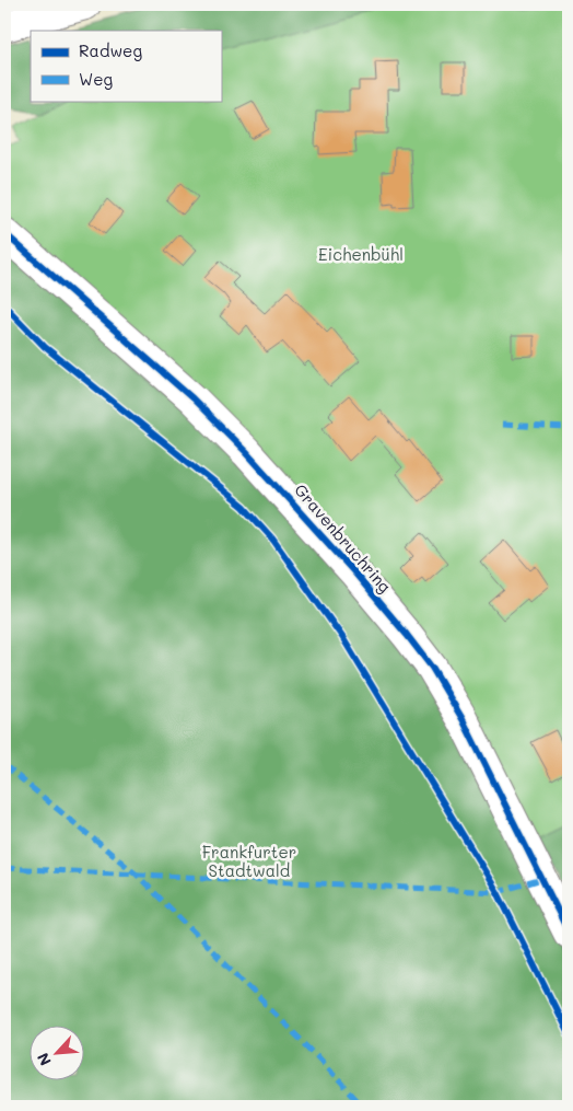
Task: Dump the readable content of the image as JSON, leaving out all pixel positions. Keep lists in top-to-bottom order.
{
  "streets": {
    "main road": ["Gravenbruchring"]
  },
  "parks": ["Eichenbühl", "Frankfurter Stadtwald"],
  "legend": ["Radweg", "Weg"],
  "north": "bottom left"
}
